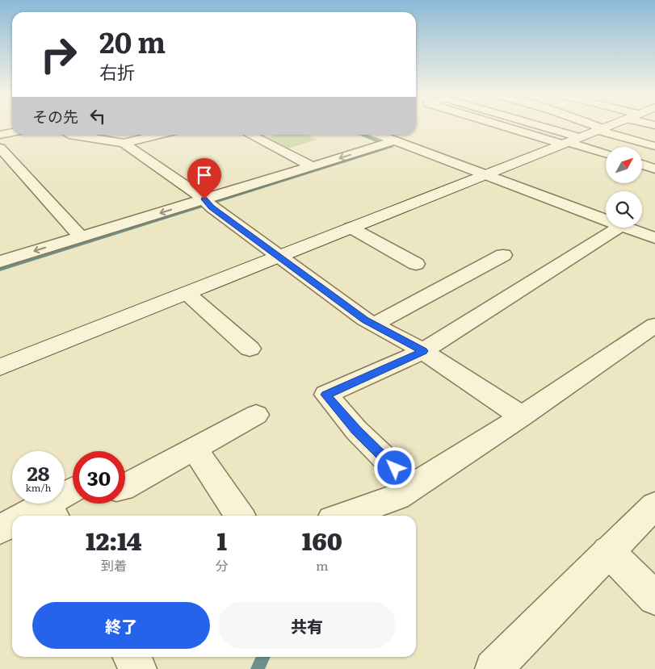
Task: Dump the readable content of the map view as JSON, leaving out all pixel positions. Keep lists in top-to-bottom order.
{
  "north": "top right",
  "page": {
    "turn": ["20 m", "右折"],
    "then": "その先",
    "speed": "28 km/h",
    "limit": "30",
    "eta": [
      "12:14",
      "到着",
      "1",
      "分",
      "160",
      "m"
    ],
    "buttons": ["終了", "共有"]
  }
}
